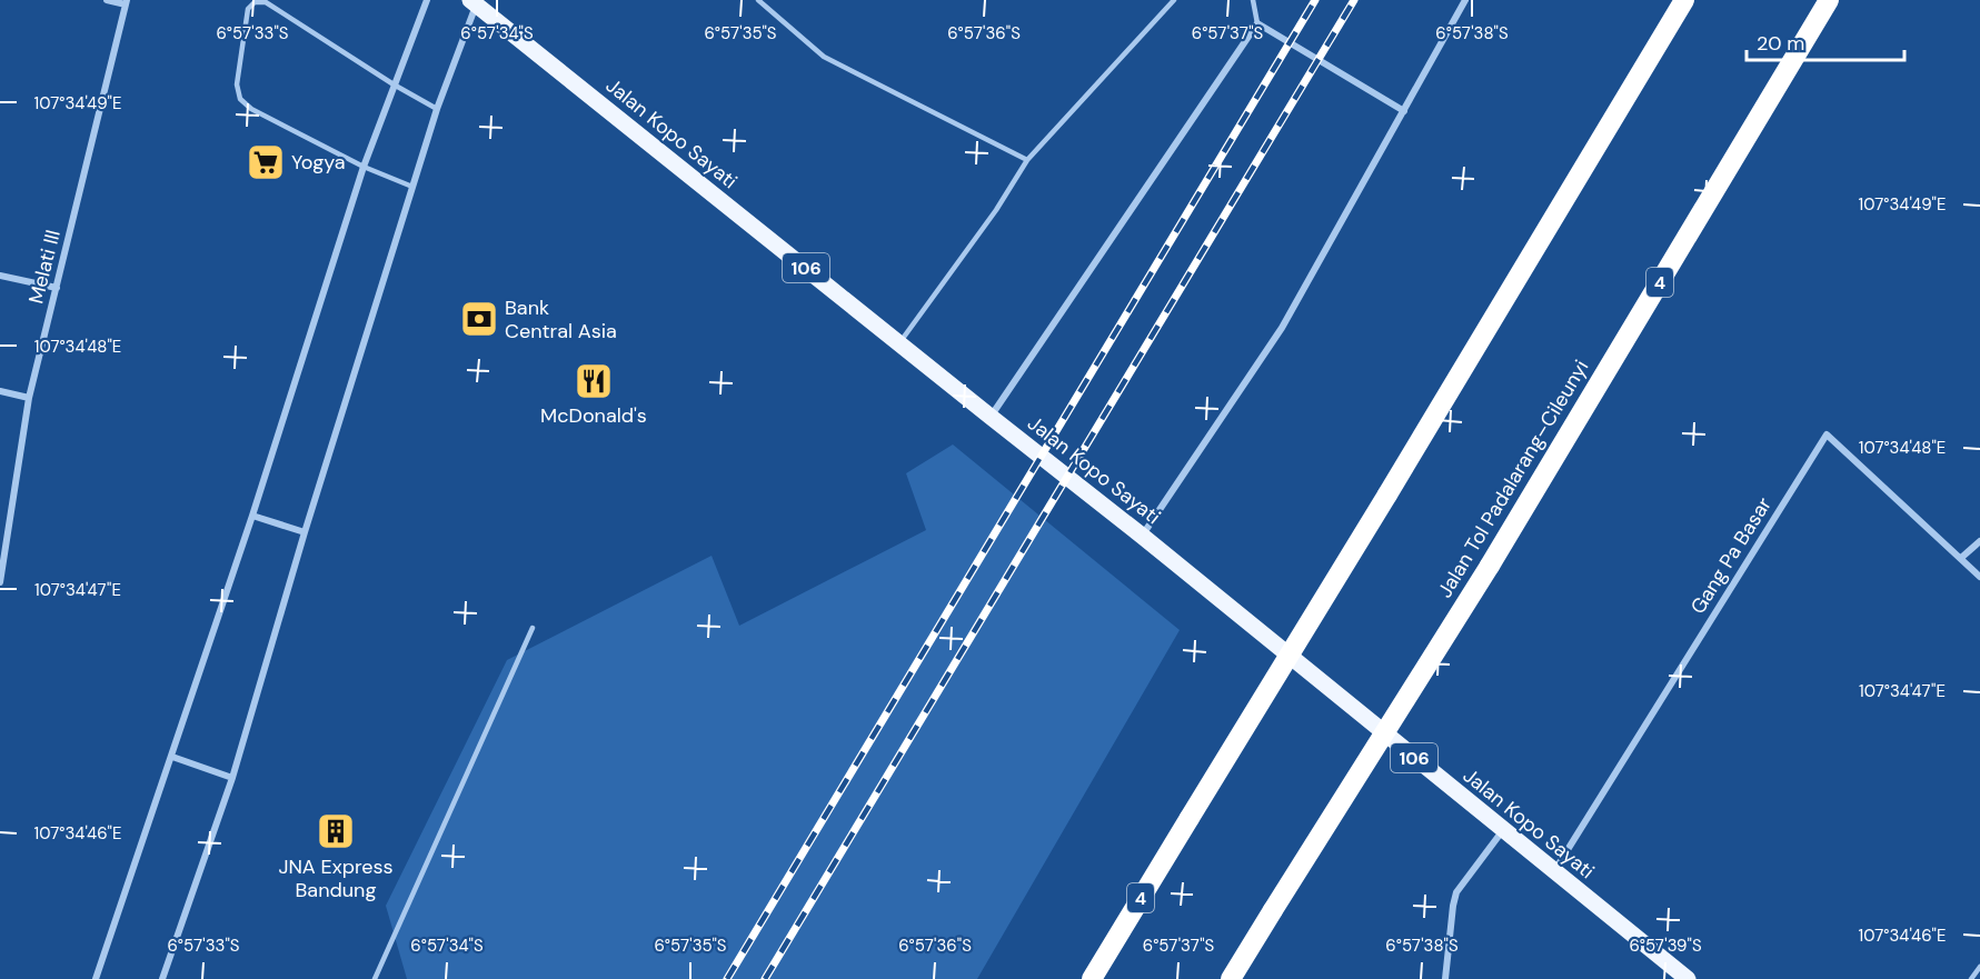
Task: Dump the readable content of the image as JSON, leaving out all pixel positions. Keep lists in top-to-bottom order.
{
  "streets": {
    "highway": ["4", "Jalan Tol Padalarang–Cileunyi"],
    "main road": ["Jalan Kopo Sayati", "106"],
    "street": ["Melati III", "Gang Pa Basar"]
  },
  "crossings": [
    ["Jalan Kopo Sayati", "Gang Pa Basar"]
  ],
  "places": {
    "supermarket": ["Yogya"],
    "bank": ["Bank Central Asia"],
    "restaurant": ["McDonald's"],
    "building": ["JNA Express Bandung"]
  },
  "scale_bar": "20 m",
  "coordinates": [
    "6°57'33\"S",
    "6°57'34\"S",
    "6°57'35\"S",
    "6°57'36\"S",
    "6°57'37\"S",
    "6°57'38\"S",
    "107°34'49\"E",
    "107°34'48\"E",
    "107°34'47\"E",
    "107°34'46\"E",
    "6°57'39\"S"
  ]
}
